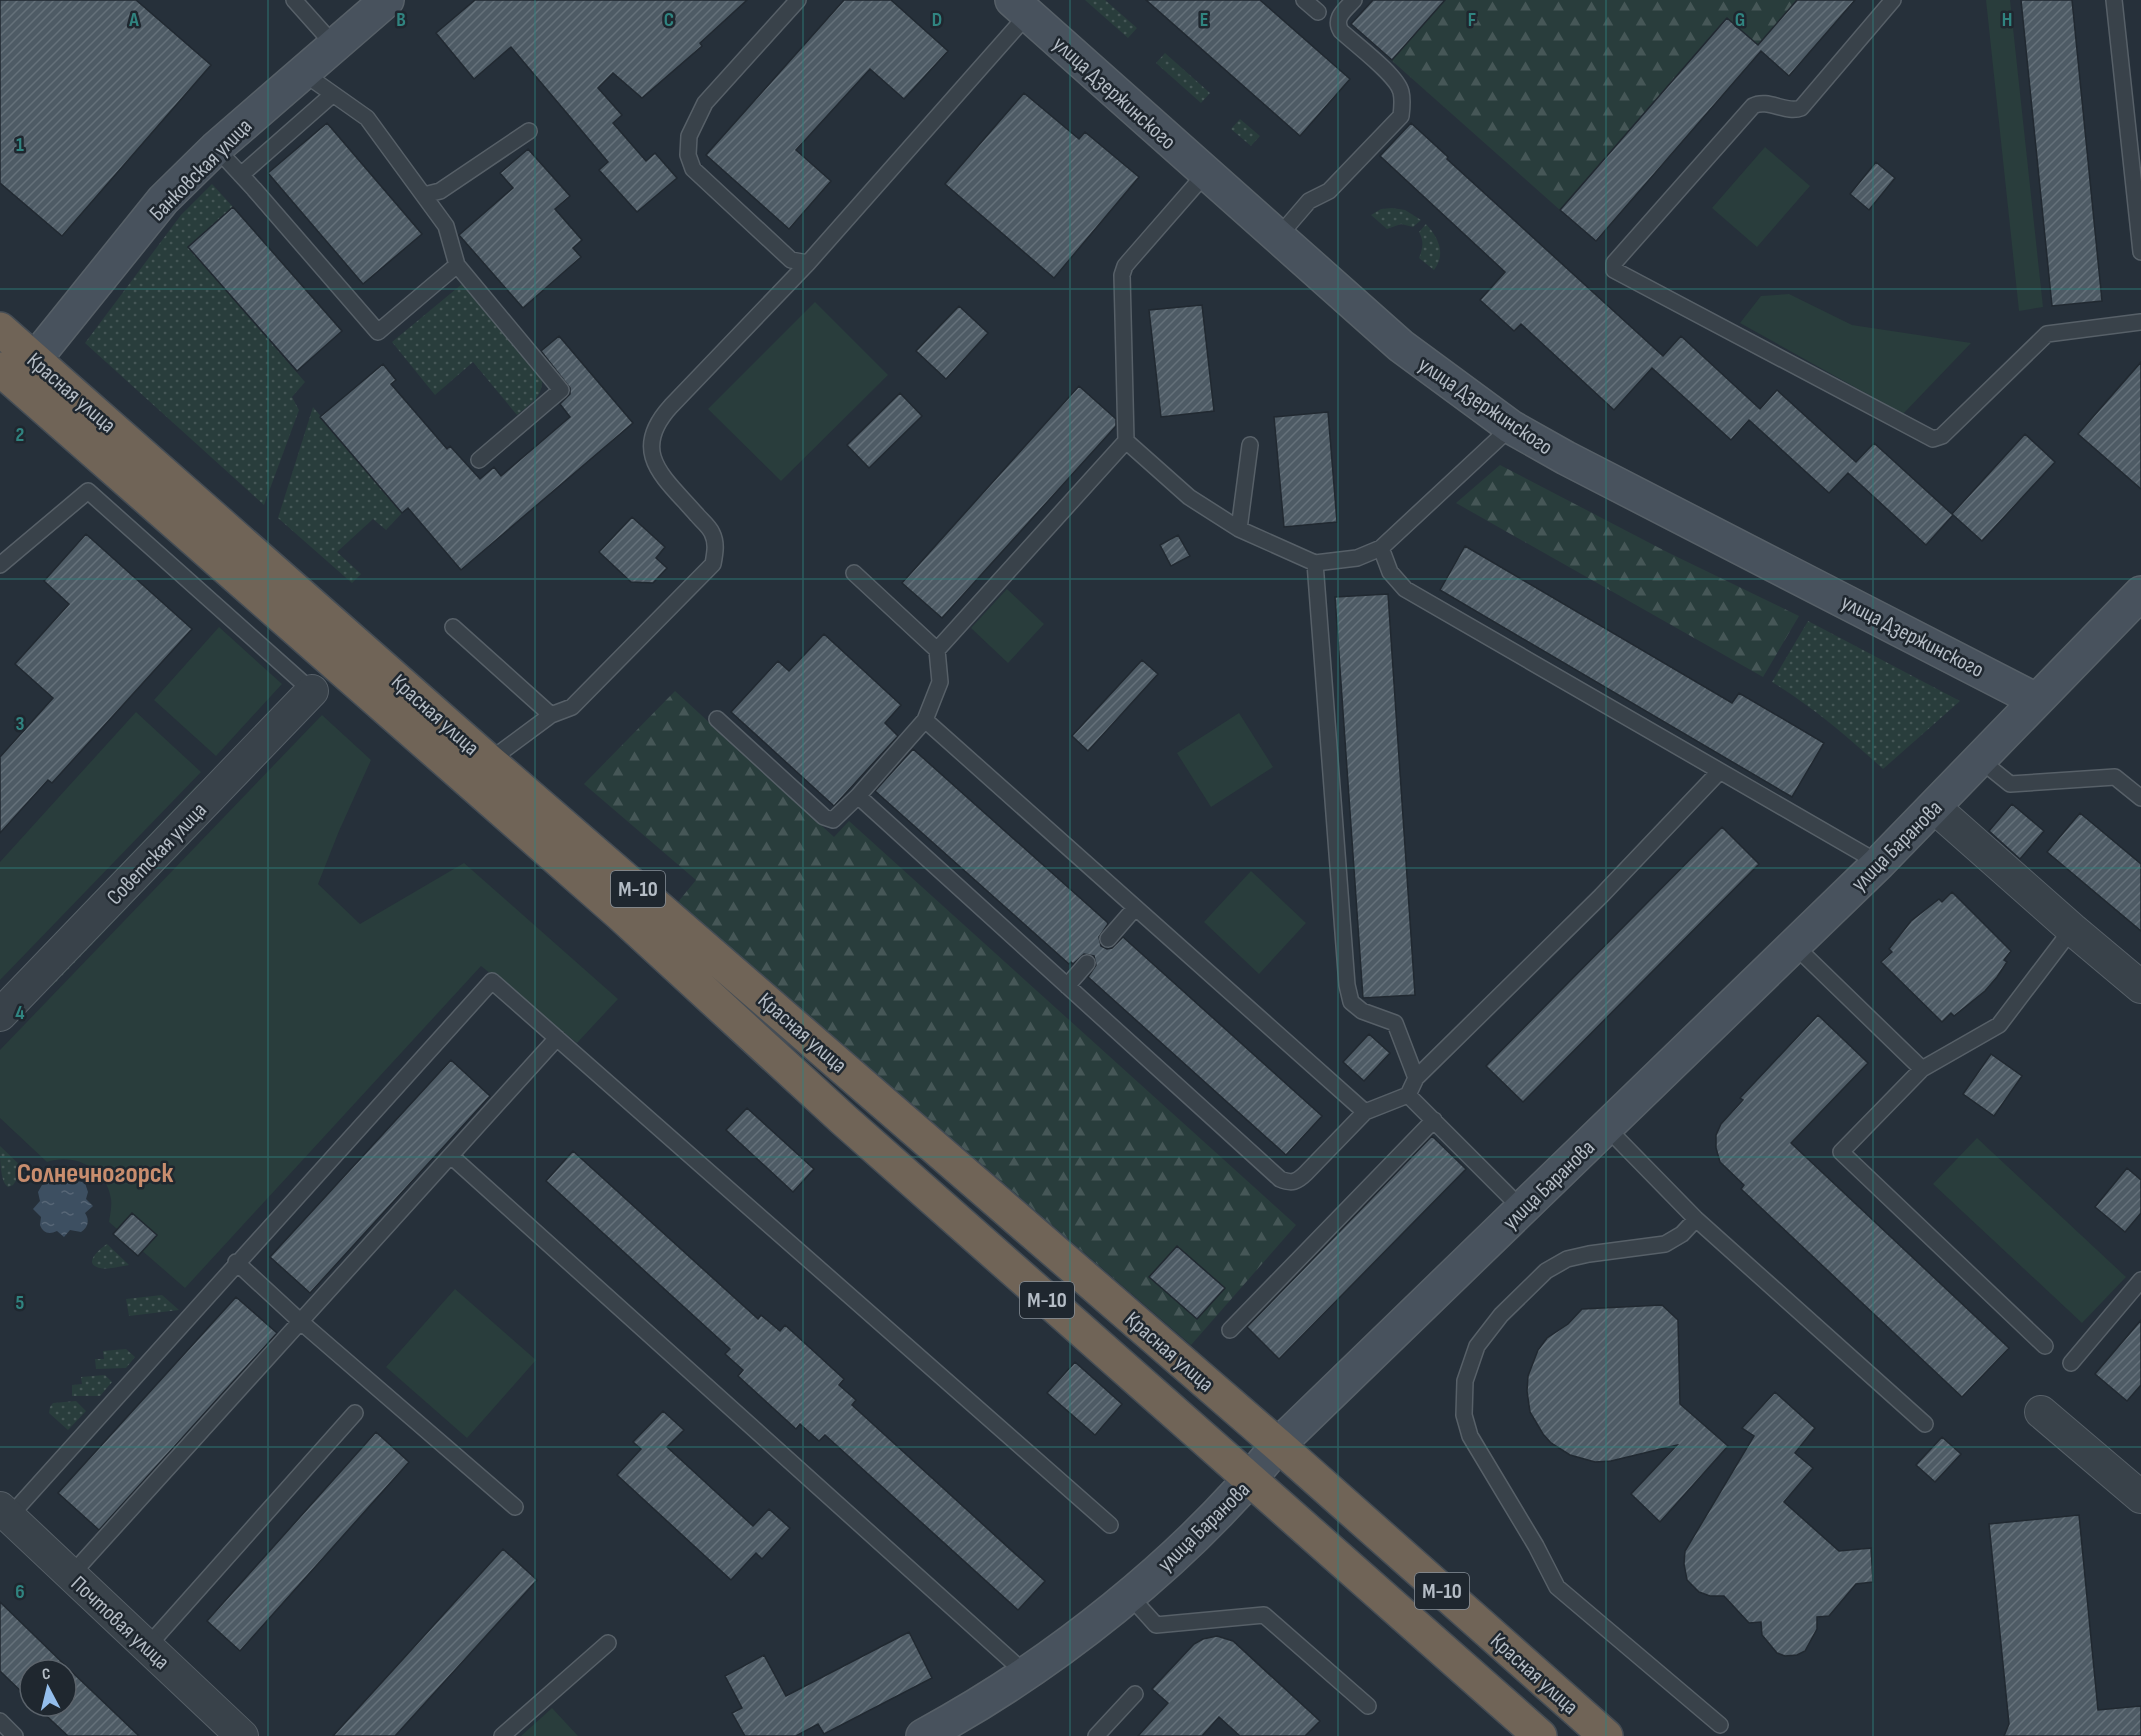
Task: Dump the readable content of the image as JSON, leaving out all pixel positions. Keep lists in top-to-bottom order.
{
  "streets": {
    "highway": ["Красная улица", "М-10"],
    "street": [
      "улица Дзержинского",
      "Банковская улица",
      "улица Баранова",
      "Советская улица",
      "Почтовая улица"
    ]
  },
  "crossings": [
    ["улица Дзержинского", "улица Баранова"],
    ["Банковская улица", "Красная улица"],
    ["Красная улица", "улица Баранова"]
  ],
  "districts": ["Солнечногорск"],
  "north": "top",
  "grid": {
    "columns": [
      "A",
      "B",
      "C",
      "D",
      "E",
      "F",
      "G",
      "H"
    ],
    "rows": [
      "1",
      "2",
      "3",
      "4",
      "5",
      "6"
    ]
  }
}
